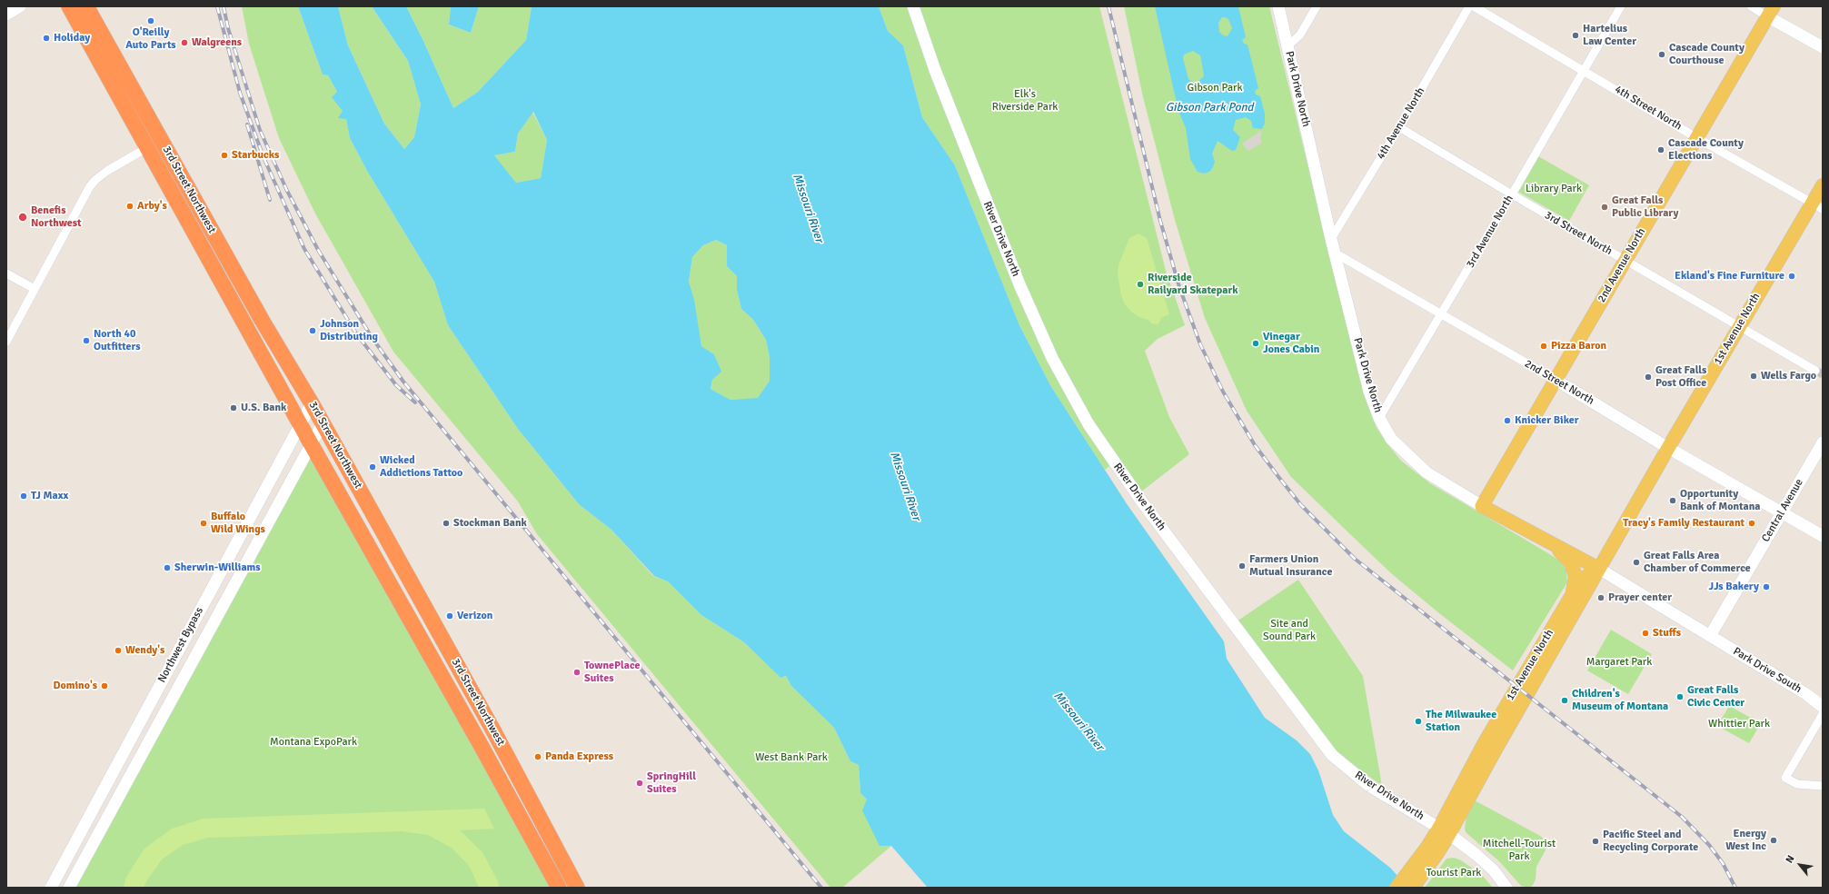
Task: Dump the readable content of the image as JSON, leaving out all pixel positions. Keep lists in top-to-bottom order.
{
  "streets": {
    "highway": ["3rd Street Northwest"],
    "main road": [
      "Park Drive North",
      "River Drive North",
      "2nd Avenue North",
      "1st Avenue North",
      "2nd Street North",
      "Central Avenue",
      "Northwest Bypass",
      "Park Drive South"
    ],
    "street": [
      "4th Street North",
      "4th Avenue North",
      "3rd Avenue North",
      "3rd Street North"
    ]
  },
  "crossings": [
    ["Park Drive North", "4th Avenue North"],
    ["Park Drive North", "3rd Avenue North"],
    ["Park Drive North", "2nd Avenue North"],
    ["Park Drive North", "1st Avenue North"],
    ["Park Drive North", "2nd Street North"],
    ["Park Drive North", "Central Avenue"],
    ["Park Drive North", "Park Drive South"],
    ["4th Street North", "3rd Avenue North"],
    ["4th Street North", "2nd Avenue North"],
    ["4th Street North", "1st Avenue North"],
    ["4th Avenue North", "3rd Street North"],
    ["3rd Street Northwest", "Northwest Bypass"],
    ["3rd Avenue North", "3rd Street North"],
    ["3rd Avenue North", "2nd Street North"],
    ["3rd Street North", "2nd Avenue North"],
    ["3rd Street North", "1st Avenue North"],
    ["River Drive North", "1st Avenue North"],
    ["2nd Avenue North", "2nd Street North"],
    ["1st Avenue North", "2nd Street North"],
    ["2nd Street North", "Central Avenue"],
    ["Central Avenue", "Park Drive South"]
  ],
  "water": ["Gibson Park Pond", "Missouri River"],
  "parks": [
    "Gibson Park",
    "Elk's Riverside Park",
    "Library Park",
    "Site and Sound Park",
    "Margaret Park",
    "Whittier Park",
    "Montana ExpoPark",
    "West Bank Park",
    "Mitchell-Tourist Park",
    "Tourist Park"
  ],
  "places": [
    "O'Reilly Auto Parts",
    "Hartelius Law Center",
    "Holiday",
    "Walgreens",
    "Cascade County Courthouse",
    "Cascade County Elections",
    "Starbucks",
    "Arby's",
    "Great Falls Public Library",
    "Benefis Northwest",
    "Ekland's Fine Furniture",
    "Riverside Railyard Skatepark",
    "Johnson Distributing",
    "North 40 Outfitters",
    "Vinegar Jones Cabin",
    "Pizza Baron",
    "Wells Fargo",
    "Great Falls Post Office",
    "U.S. Bank",
    "Knicker Biker",
    "Wicked Addictions Tattoo",
    "TJ Maxx",
    "Opportunity Bank of Montana",
    "Buffalo Wild Wings",
    "Stockman Bank",
    "Tracy's Family Restaurant",
    "Great Falls Area Chamber of Commerce",
    "Farmers Union Mutual Insurance",
    "Sherwin-Williams",
    "JJs Bakery",
    "Prayer center",
    "Verizon",
    "Stuffs",
    "Wendy's",
    "TownePlace Suites",
    "Domino's",
    "Great Falls Civic Center",
    "Children's Museum of Montana",
    "The Milwaukee Station",
    "Panda Express",
    "SpringHill Suites",
    "Energy West Inc",
    "Pacific Steel and Recycling Corporate"
  ],
  "north": "top left"
}
